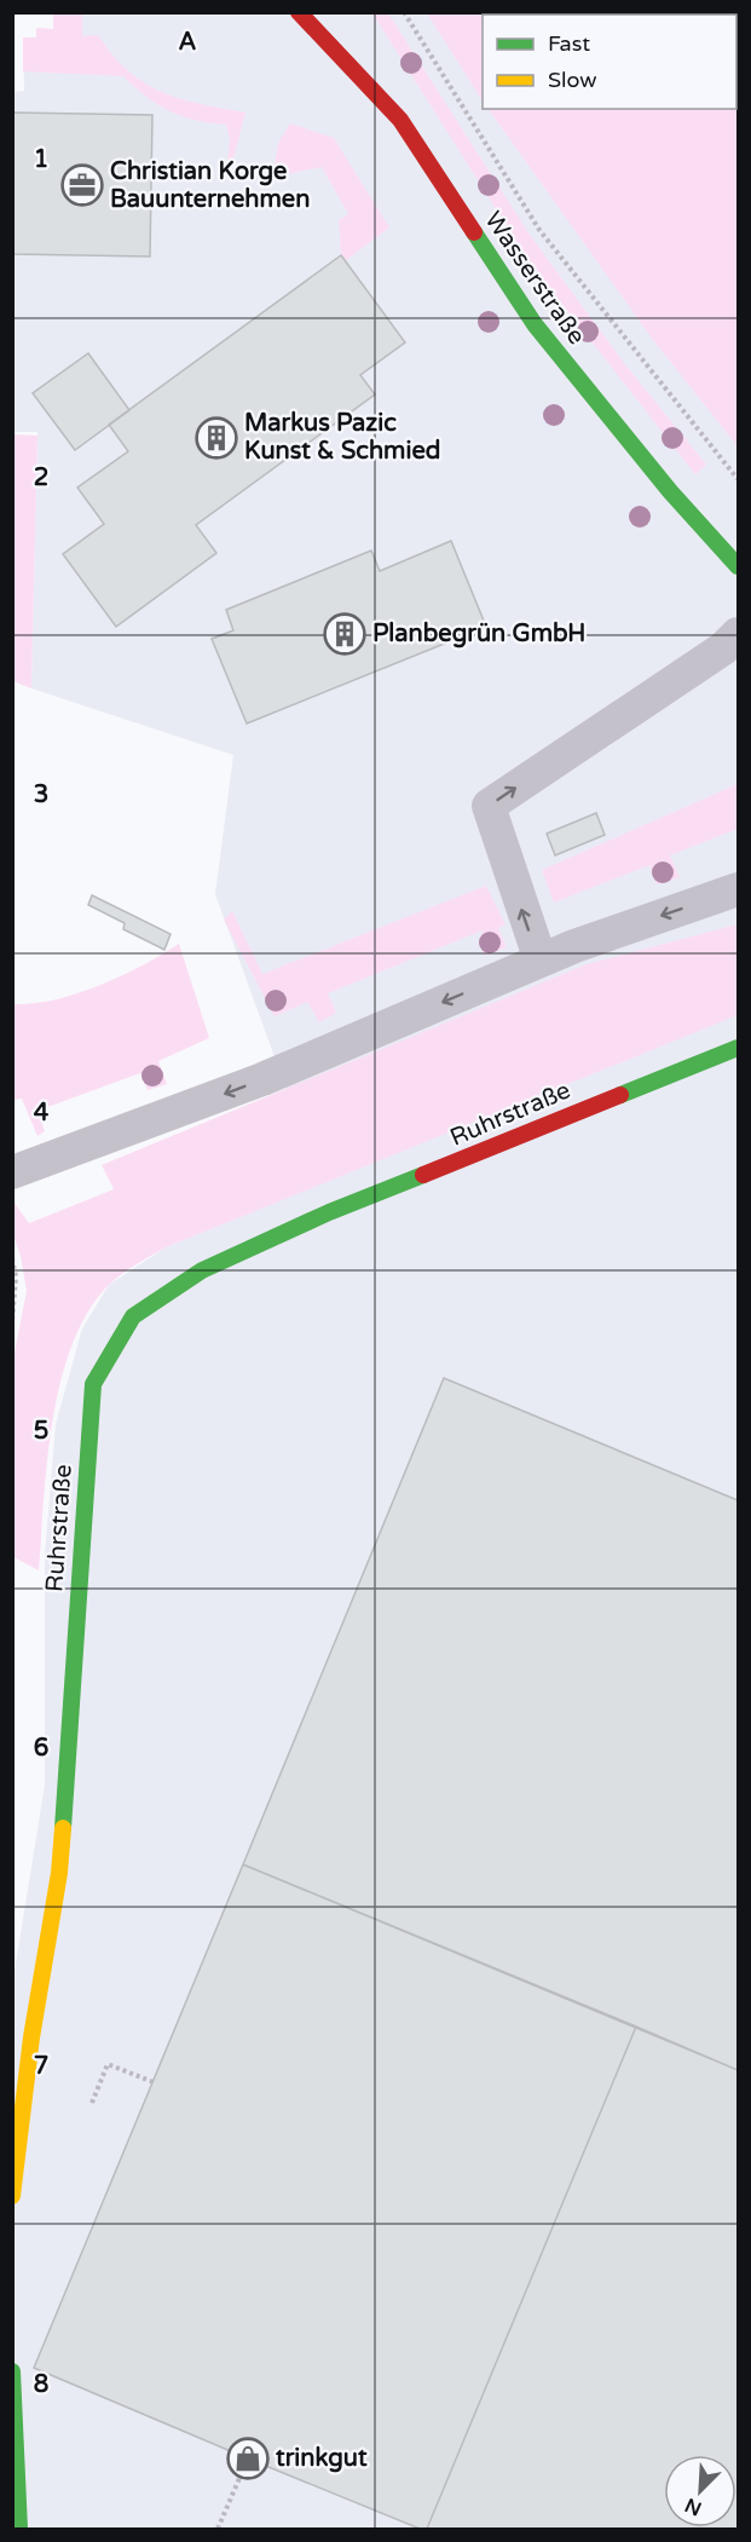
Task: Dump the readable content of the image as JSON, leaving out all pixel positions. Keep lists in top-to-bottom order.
{
  "streets": {
    "street": ["Wasserstraße", "Ruhrstraße"]
  },
  "places": {
    "office": ["Christian Korge Bauunternehmen"],
    "building": ["Markus Pazic Kunst & Schmied", "Planbegrün GmbH"],
    "shop": ["trinkgut"]
  },
  "legend": ["Fast", "Slow"],
  "north": "bottom left",
  "grid": {
    "columns": ["A"],
    "rows": [
      "1",
      "2",
      "3",
      "4",
      "5",
      "6",
      "7",
      "8"
    ]
  }
}
